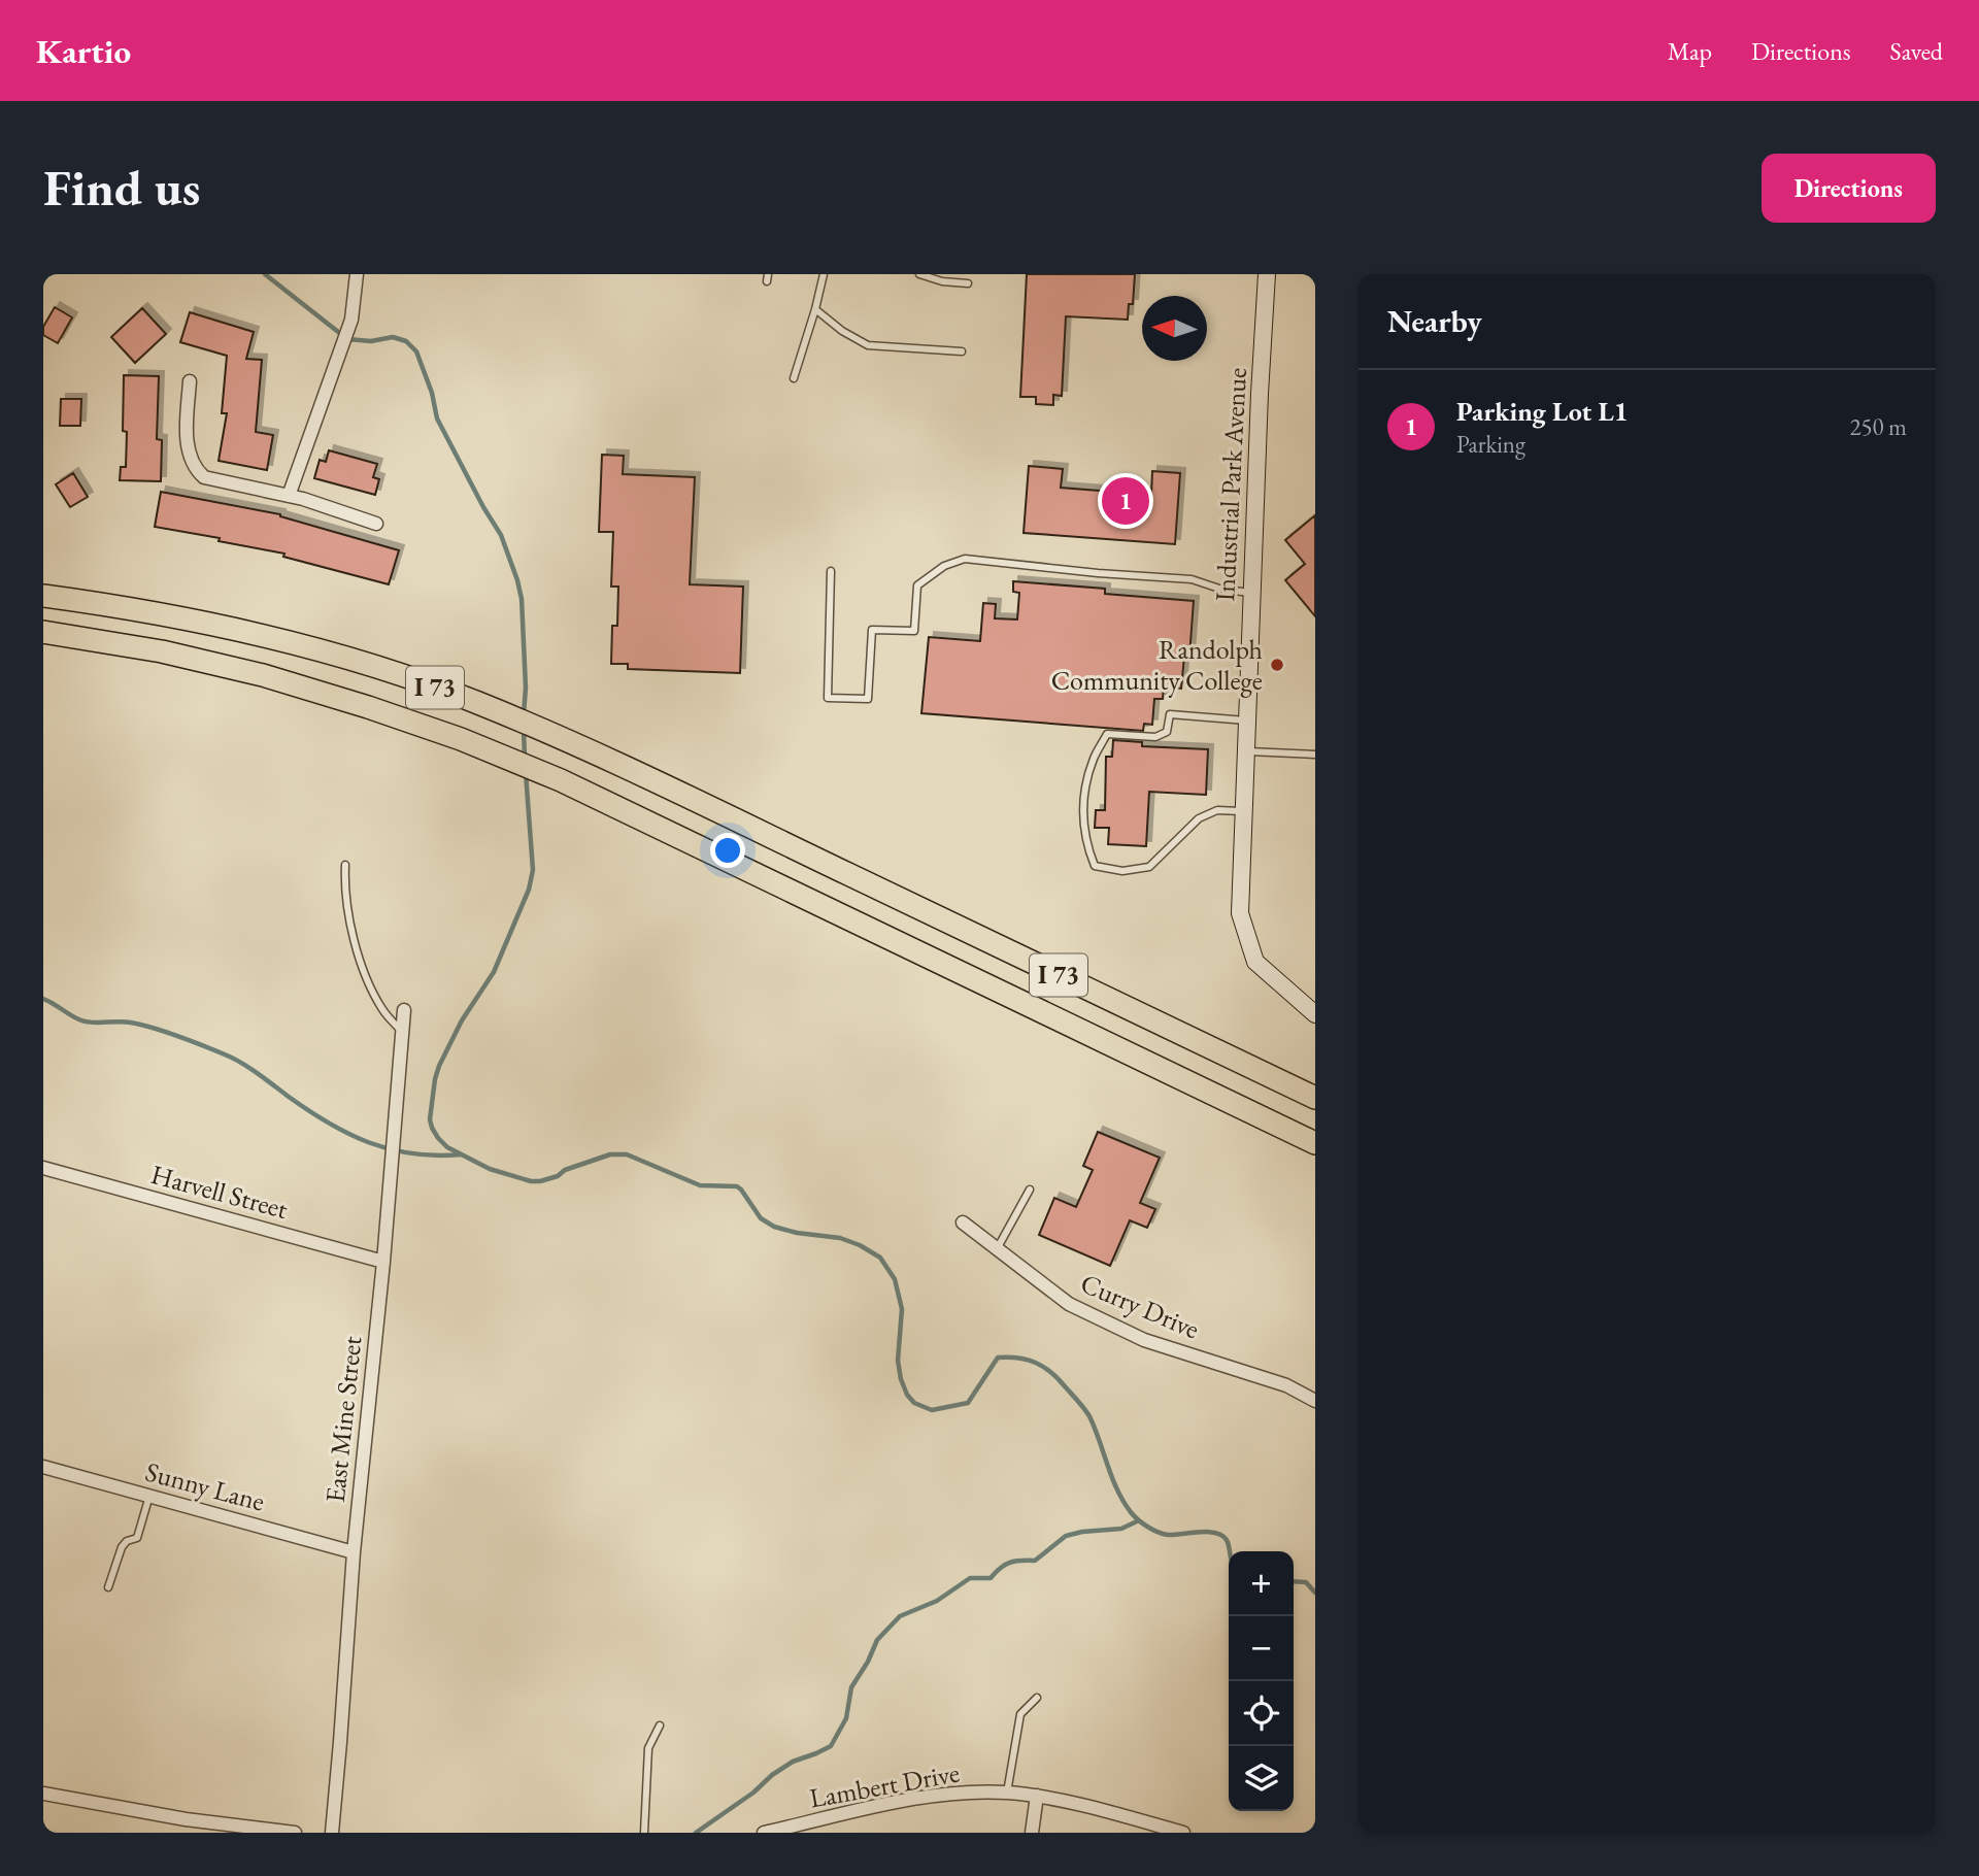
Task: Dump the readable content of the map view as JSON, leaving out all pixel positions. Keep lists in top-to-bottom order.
{
  "streets": {
    "highway": ["I 73"],
    "street": [
      "Industrial Park Avenue",
      "Harvell Street",
      "Curry Drive",
      "East Mine Street",
      "Sunny Lane",
      "Lambert Drive"
    ]
  },
  "crossings": [
    ["Harvell Street", "East Mine Street"],
    ["East Mine Street", "Sunny Lane"]
  ],
  "places": ["Randolph Community College"],
  "north": "left",
  "page": {
    "header": "Kartio",
    "nav": ["Map", "Directions", "Saved"],
    "buttons": "Directions",
    "title": "Find us",
    "heading": "Nearby",
    "list": [
      {
        "mark": "1",
        "name": "Parking Lot L1",
        "note": "Parking",
        "value": "250 m"
      }
    ],
    "pins": "1",
    "map_buttons": ["+", "−"]
  }
}
